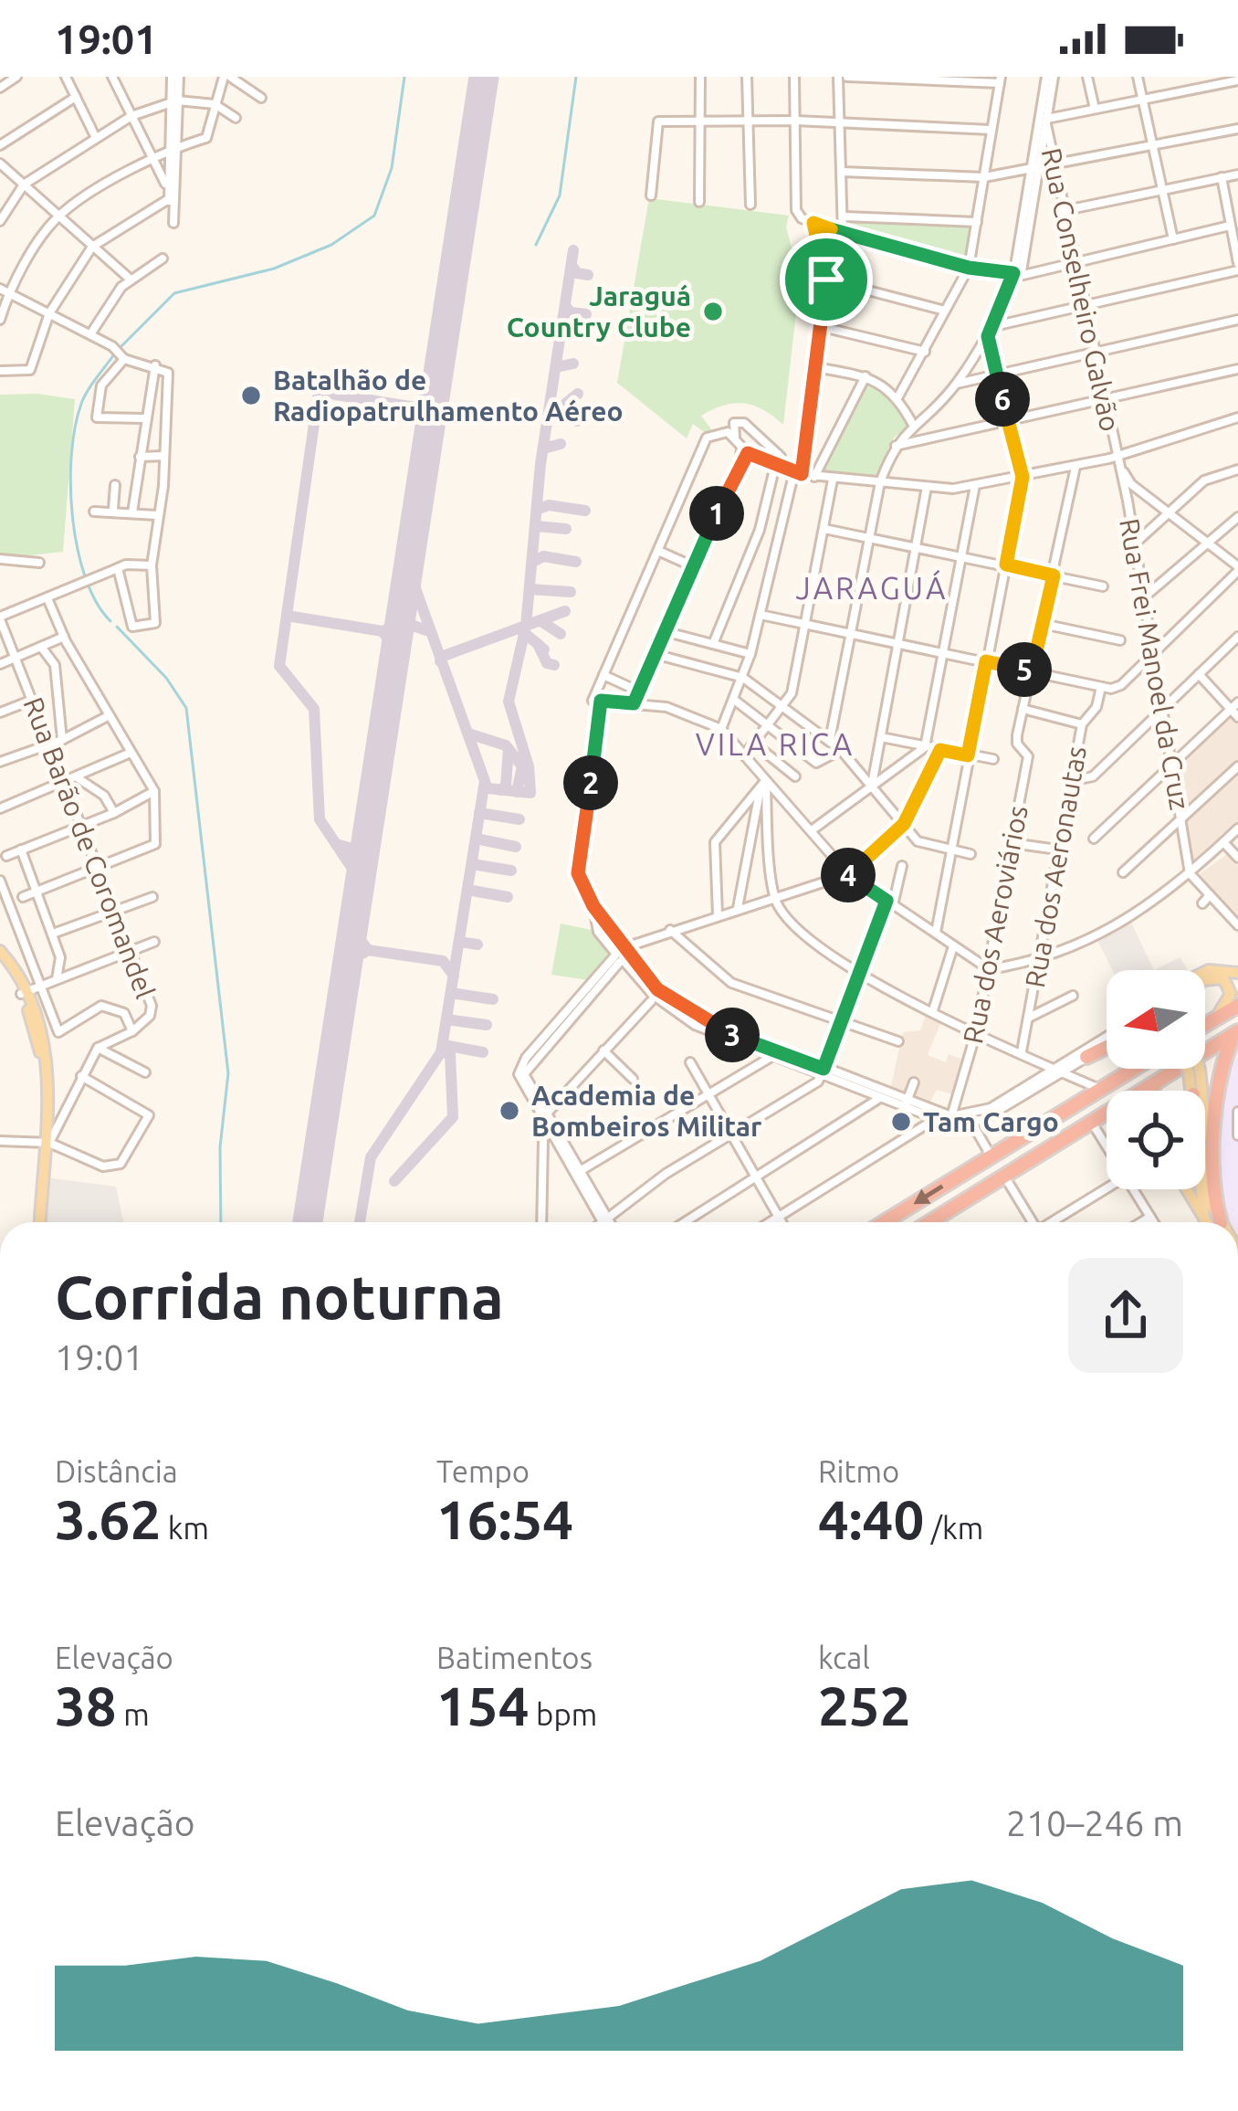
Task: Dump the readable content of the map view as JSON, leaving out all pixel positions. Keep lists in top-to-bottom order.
{
  "streets": {
    "street": [
      "Rua Conselheiro Galvão",
      "Rua Frei Manoel da Cruz",
      "Rua Barão de Coromandel",
      "Rua dos Aeronautas",
      "Rua dos Aeroviários"
    ]
  },
  "districts": ["JARAGUÁ", "VILA RICA"],
  "places": [
    "Jaraguá Country Clube",
    "Batalhão de Radiopatrulhamento Aéreo",
    "Academia de Bombeiros Militar",
    "Tam Cargo"
  ],
  "north": "left",
  "page": {
    "status": "19:01",
    "pins": [
      "6",
      "1",
      "5",
      "2",
      "4",
      "3"
    ],
    "heading": ["Corrida noturna", "19:01"],
    "stats": [
      ["Distância", "3.62 km"],
      ["Tempo", "16:54"],
      ["Ritmo", "4:40 /km"],
      ["Elevação", "38 m"],
      ["Batimentos", "154 bpm"],
      ["kcal", "252"]
    ],
    "chart": ["Elevação", "210–246 m"]
  }
}
